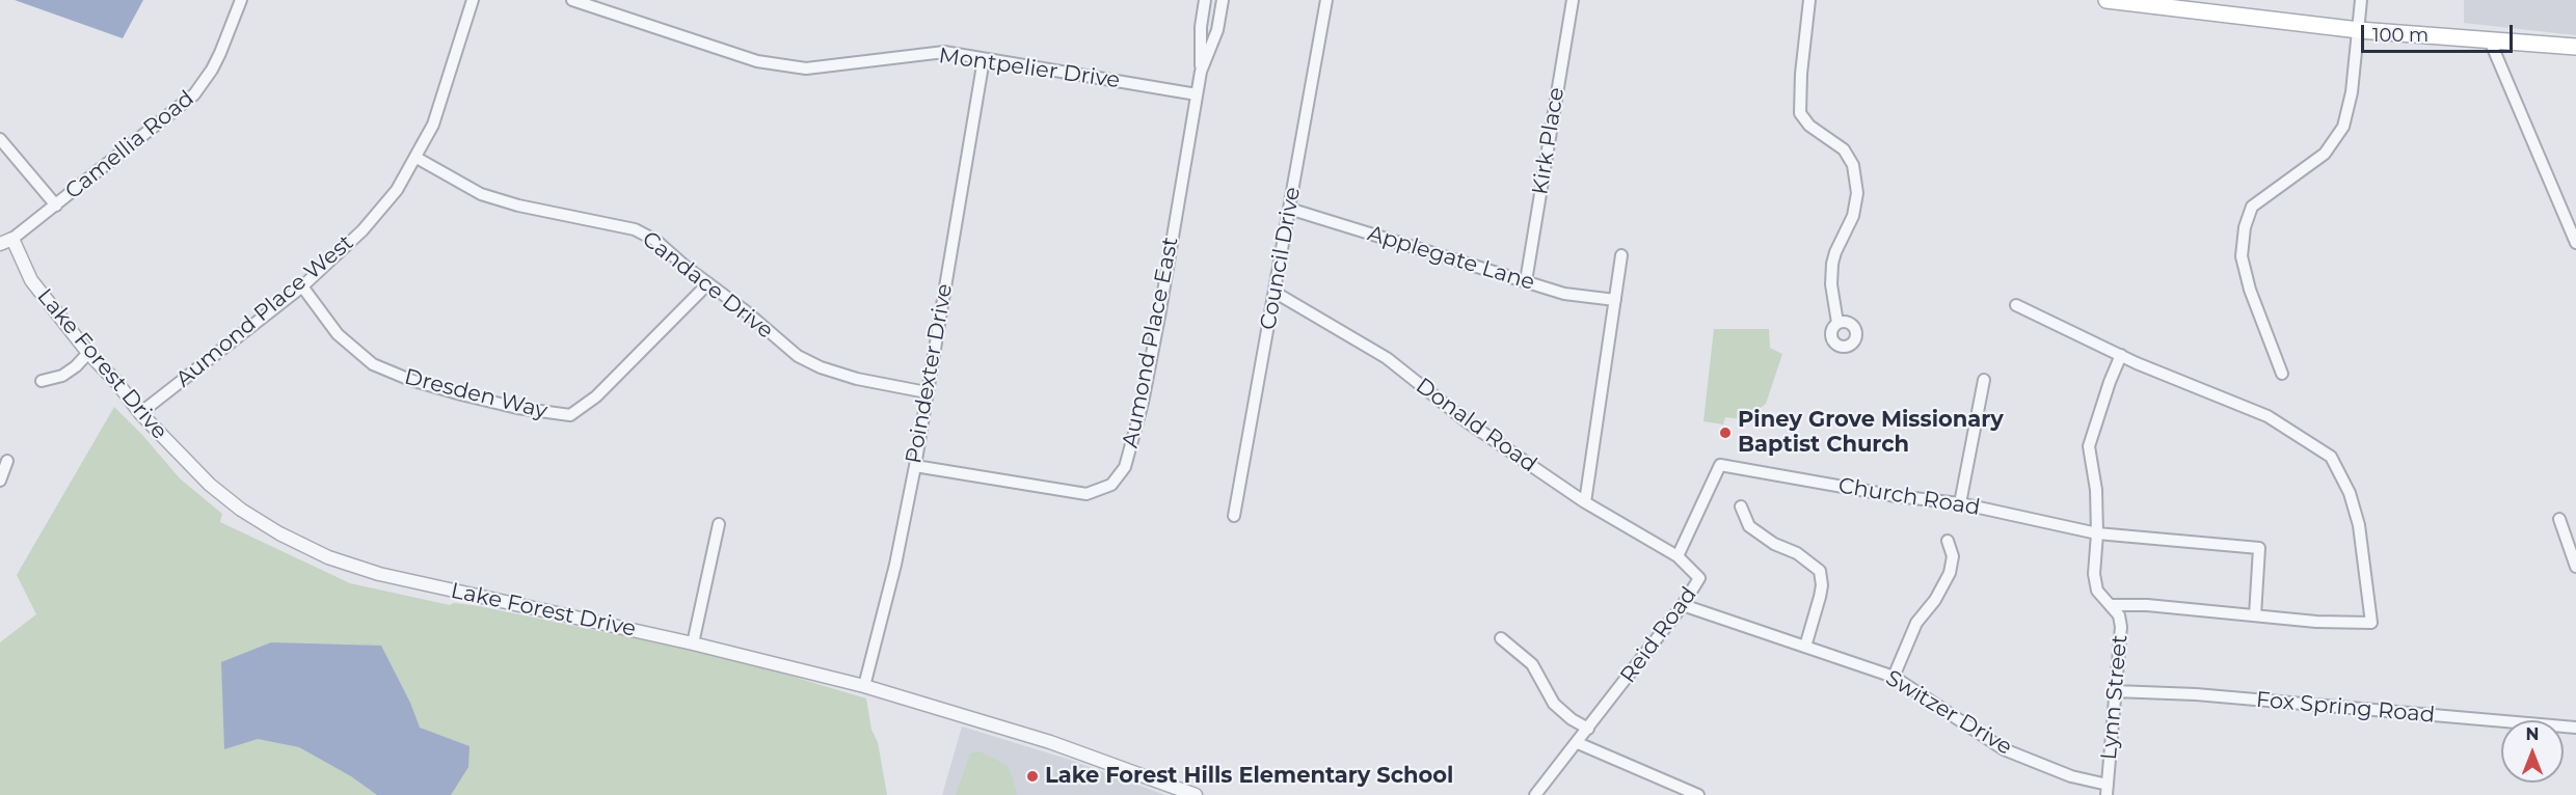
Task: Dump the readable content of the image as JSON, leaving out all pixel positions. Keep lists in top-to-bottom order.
{
  "streets": {
    "street": [
      "Montpelier Drive",
      "Kirk Place",
      "Camellia Road",
      "Council Drive",
      "Applegate Lane",
      "Candace Drive",
      "Aumond Place West",
      "Aumond Place East",
      "Lake Forest Drive",
      "Poindexter Drive",
      "Dresden Way",
      "Donald Road",
      "Church Road",
      "Reid Road",
      "Lynn Street",
      "Fox Spring Road",
      "Switzer Drive"
    ]
  },
  "crossings": [
    ["Montpelier Drive", "Aumond Place East"],
    ["Montpelier Drive", "Poindexter Drive"],
    ["Kirk Place", "Applegate Lane"],
    ["Camellia Road", "Lake Forest Drive"],
    ["Council Drive", "Applegate Lane"],
    ["Council Drive", "Donald Road"],
    ["Candace Drive", "Aumond Place West"],
    ["Candace Drive", "Poindexter Drive"],
    ["Candace Drive", "Dresden Way"],
    ["Aumond Place West", "Lake Forest Drive"],
    ["Aumond Place West", "Dresden Way"],
    ["Aumond Place East", "Poindexter Drive"],
    ["Lake Forest Drive", "Poindexter Drive"],
    ["Donald Road", "Reid Road"],
    ["Church Road", "Reid Road"],
    ["Church Road", "Lynn Street"],
    ["Reid Road", "Switzer Drive"],
    ["Lynn Street", "Fox Spring Road"],
    ["Lynn Street", "Switzer Drive"]
  ],
  "places": ["Piney Grove Missionary Baptist Church", "Lake Forest Hills Elementary School"],
  "scale_bar": "100 m",
  "north": "top"
}
